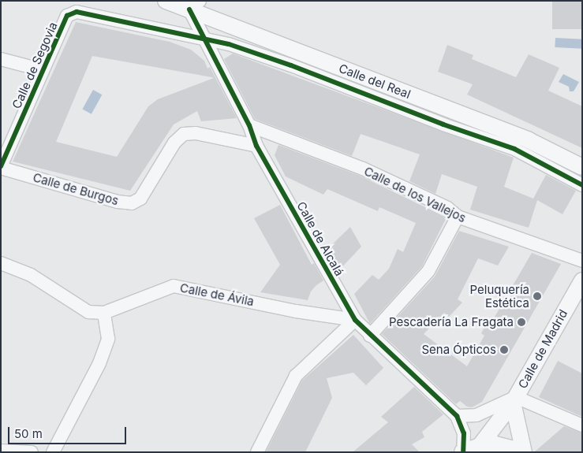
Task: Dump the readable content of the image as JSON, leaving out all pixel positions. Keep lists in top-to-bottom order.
{
  "streets": {
    "street": [
      "Calle de Segovia",
      "Calle del Real",
      "Calle de Burgos",
      "Calle de los Vallejos",
      "Calle de Alcalá",
      "Calle de Ávila",
      "Calle de Madrid"
    ]
  },
  "crossings": [
    ["Calle de Segovia", "Calle de Burgos"],
    ["Calle de Segovia", "Calle de Alcalá"],
    ["Calle del Real", "Calle de Alcalá"],
    ["Calle de Burgos", "Calle de Alcalá"],
    ["Calle de los Vallejos", "Calle de Alcalá"],
    ["Calle de Alcalá", "Calle de Ávila"],
    ["Calle de Alcalá", "Calle de Madrid"]
  ],
  "places": ["Peluquería Estética", "Pescadería La Fragata", "Sena Ópticos"],
  "scale_bar": "50 m"
}
